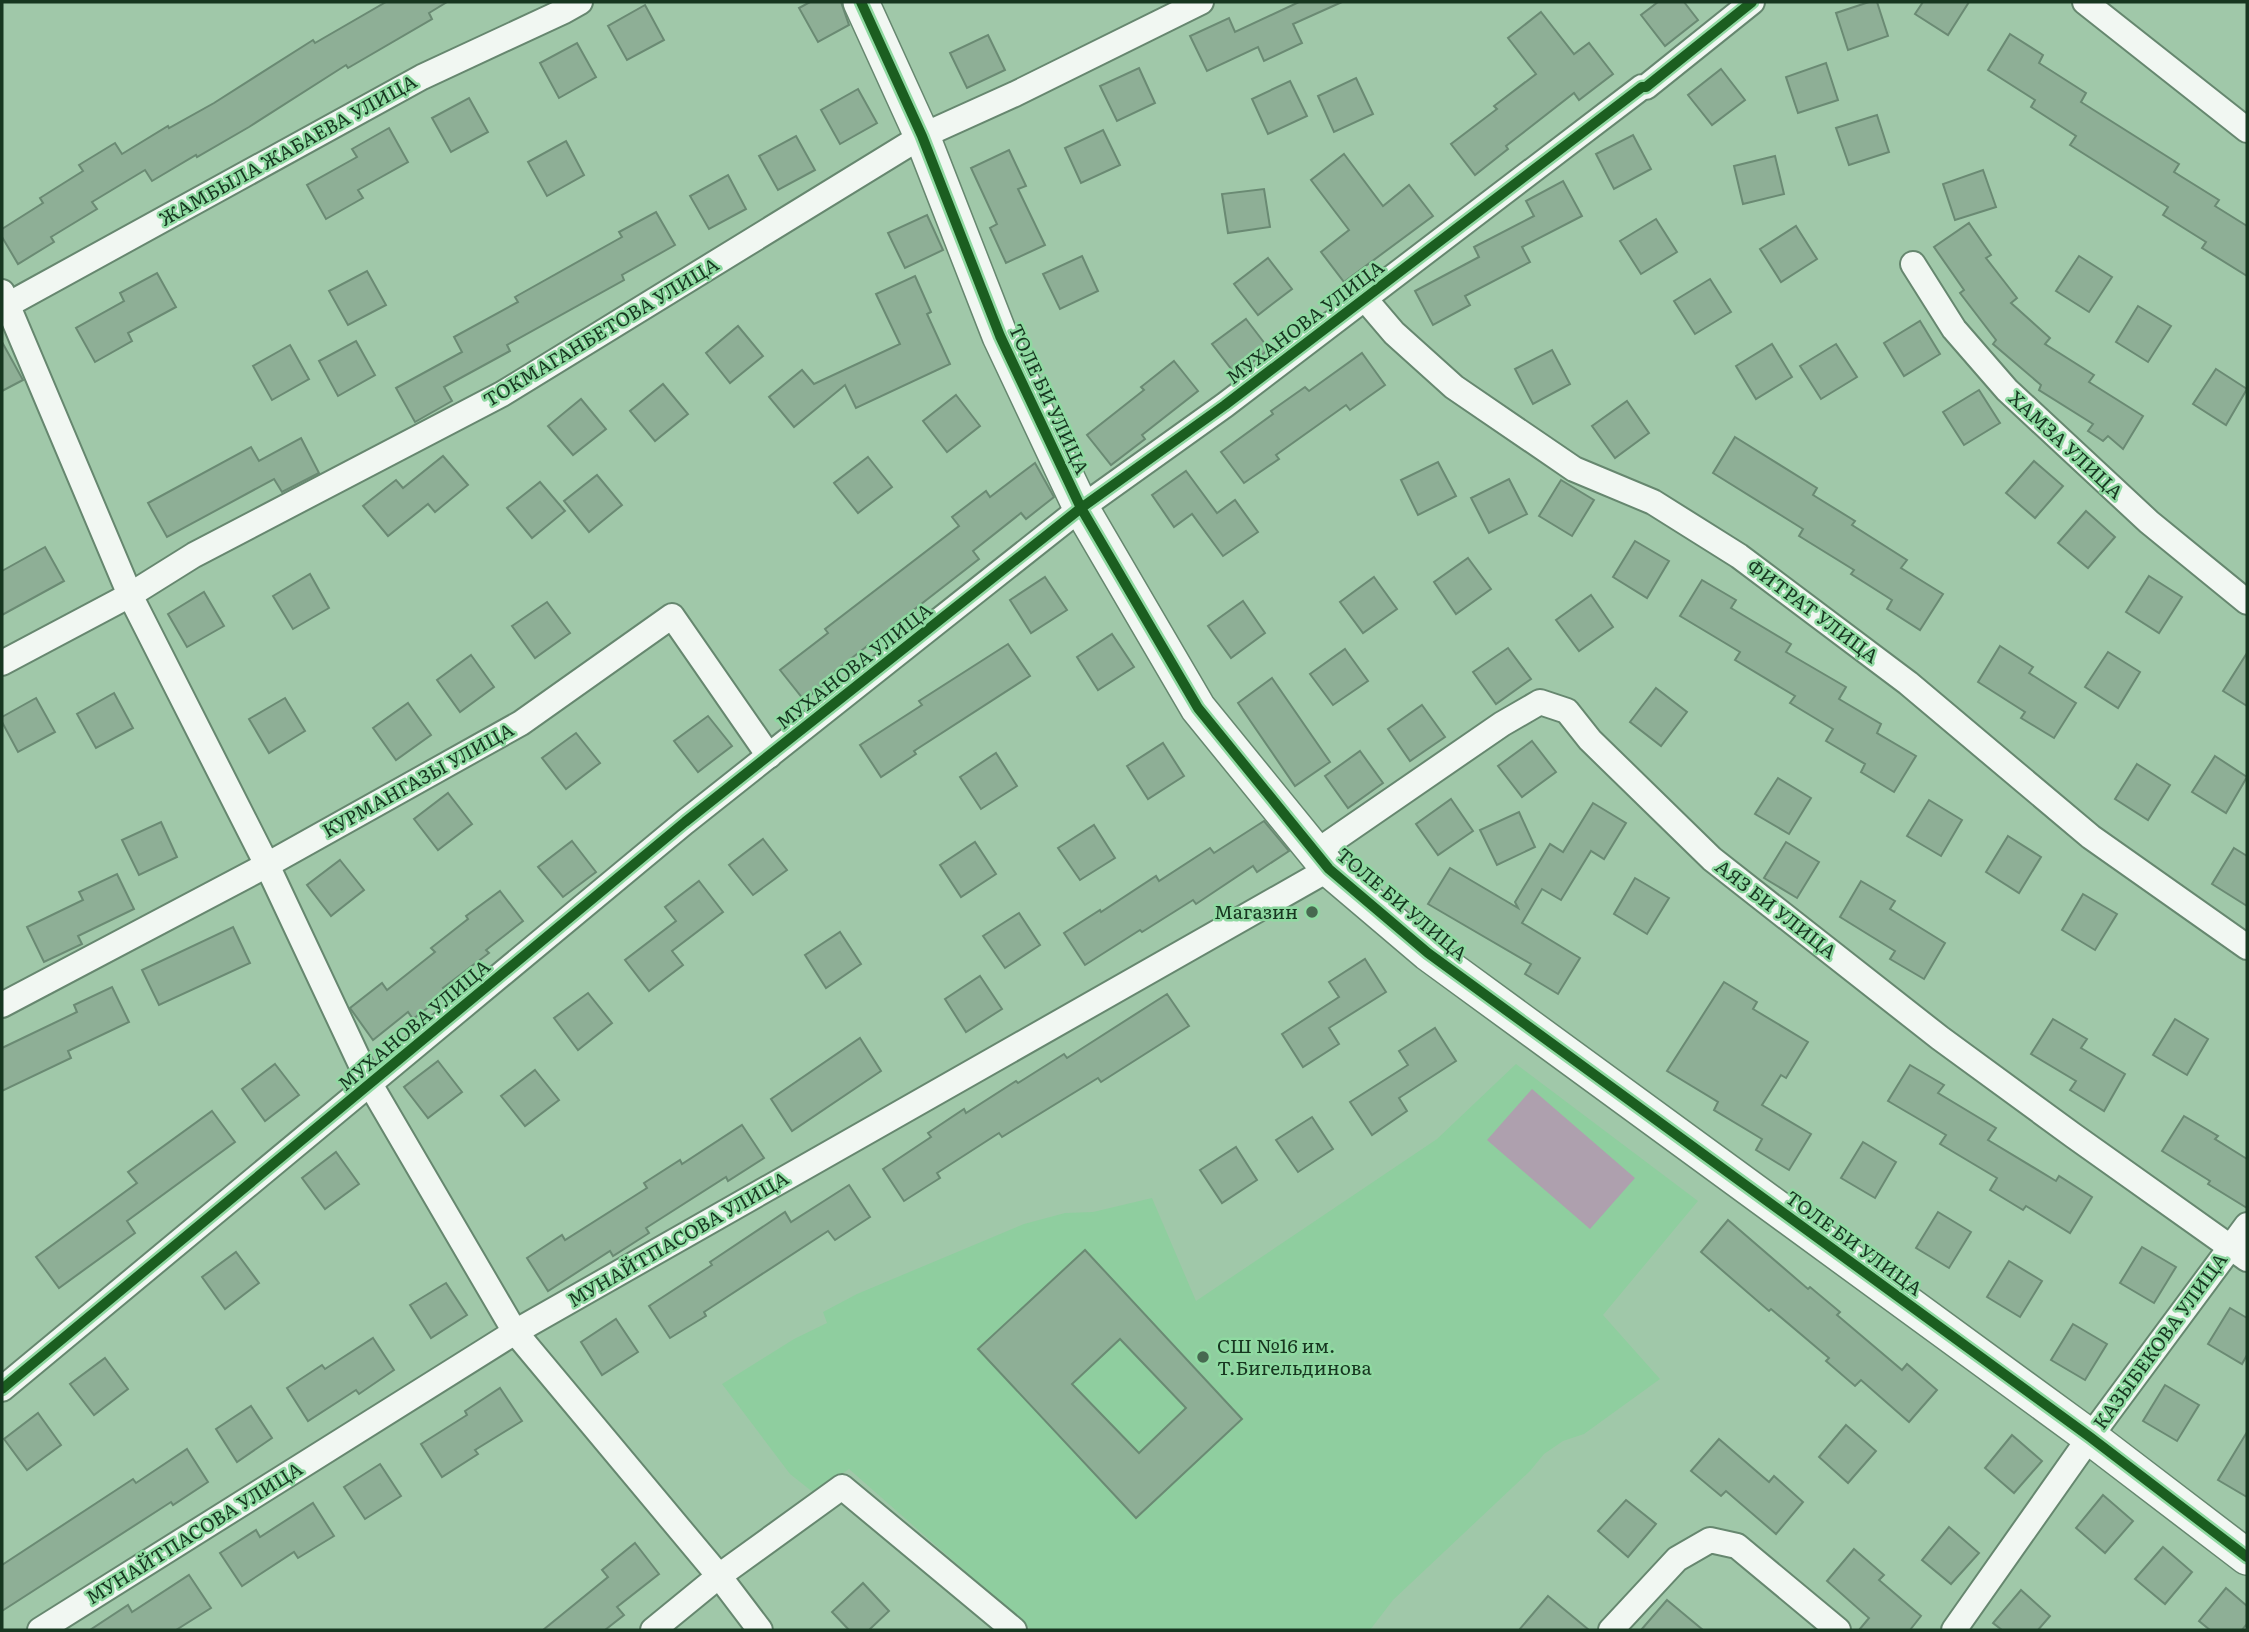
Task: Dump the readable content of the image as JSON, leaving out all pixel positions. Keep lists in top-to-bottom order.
{
  "streets": {
    "street": [
      "ЖАМБЫЛА ЖАБАЕВА УЛИЦА",
      "МУХАНОВА УЛИЦА",
      "ТОКМАГАНБЕТОВА УЛИЦА",
      "ТОЛЕ БИ УЛИЦА",
      "ХАМЗА УЛИЦА",
      "ФИТРАТ УЛИЦА",
      "КУРМАНГАЗЫ УЛИЦА",
      "АЯЗ БИ УЛИЦА",
      "МУНАЙТПАСОВА УЛИЦА",
      "КАЗЫБЕКОВА УЛИЦА"
    ]
  },
  "crossings": [
    ["МУХАНОВА УЛИЦА", "ТОЛЕ БИ УЛИЦА"],
    ["МУХАНОВА УЛИЦА", "ФИТРАТ УЛИЦА"],
    ["МУХАНОВА УЛИЦА", "КУРМАНГАЗЫ УЛИЦА"],
    ["ТОКМАГАНБЕТОВА УЛИЦА", "ТОЛЕ БИ УЛИЦА"],
    ["ТОЛЕ БИ УЛИЦА", "АЯЗ БИ УЛИЦА"],
    ["ТОЛЕ БИ УЛИЦА", "МУНАЙТПАСОВА УЛИЦА"],
    ["ТОЛЕ БИ УЛИЦА", "КАЗЫБЕКОВА УЛИЦА"],
    ["АЯЗ БИ УЛИЦА", "МУНАЙТПАСОВА УЛИЦА"],
    ["АЯЗ БИ УЛИЦА", "КАЗЫБЕКОВА УЛИЦА"]
  ],
  "places": ["Магазин", "СШ №16 им. Т.Бигельдинова"]
}
